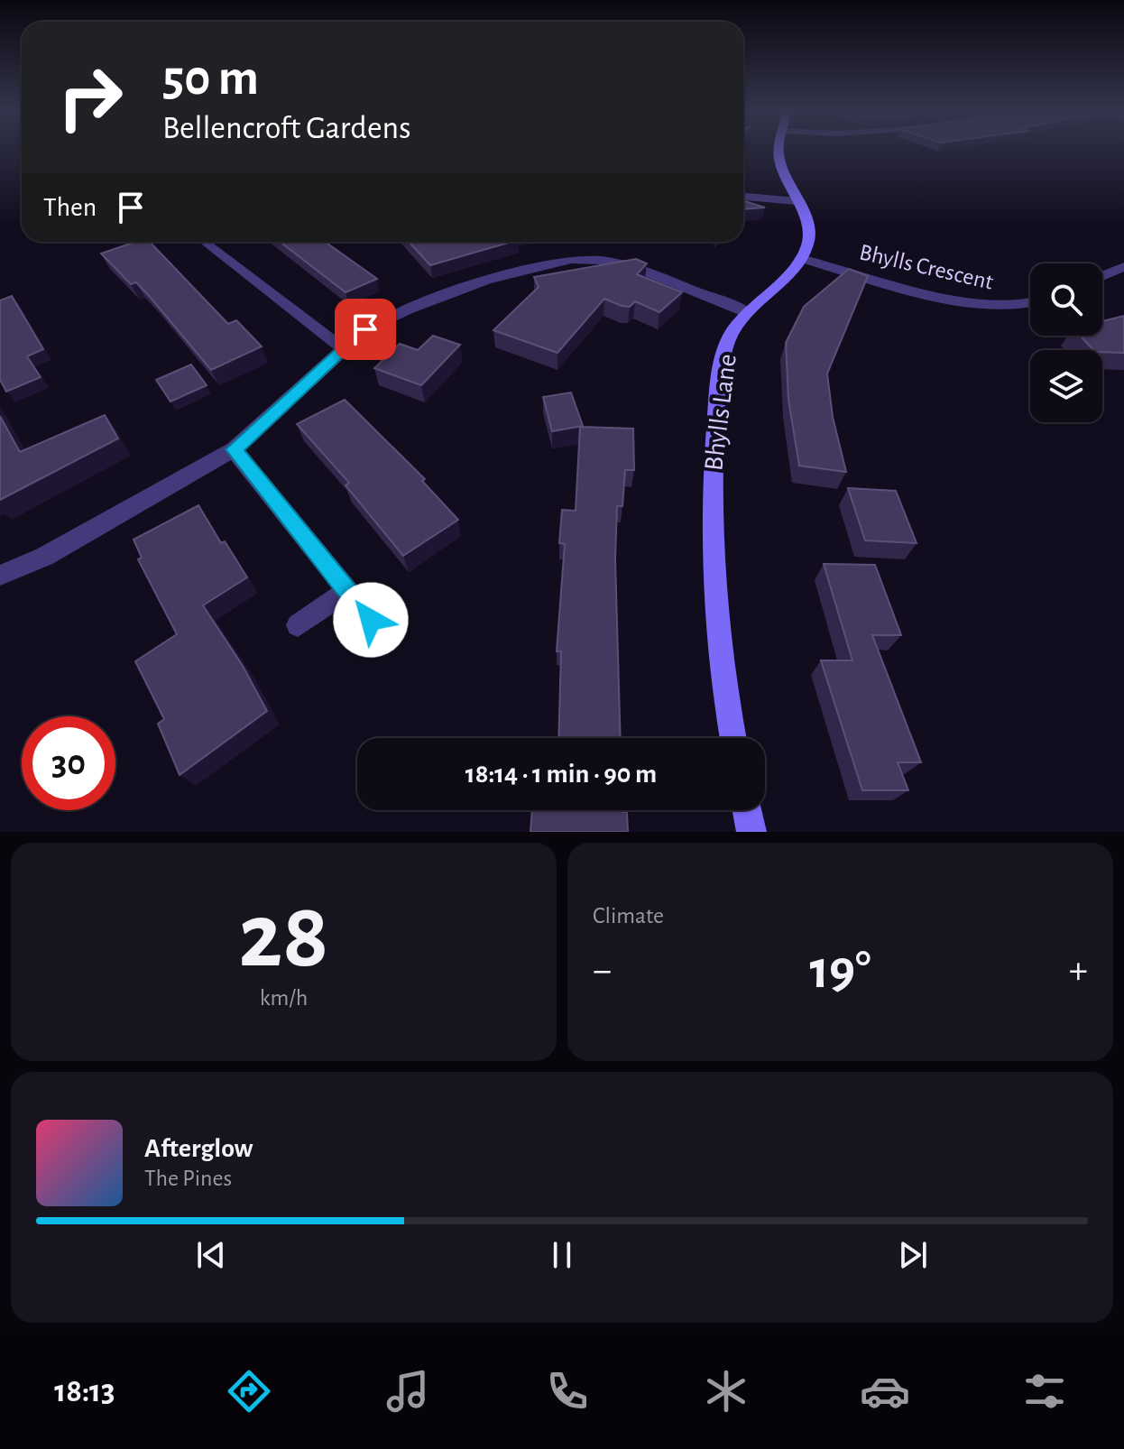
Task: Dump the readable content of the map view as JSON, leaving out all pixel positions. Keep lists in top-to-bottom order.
{
  "streets": {
    "street": ["Bhylls Crescent", "Bhylls Lane"]
  },
  "crossings": [
    ["Bhylls Crescent", "Bhylls Lane"]
  ],
  "page": {
    "turn": ["50 m", "Bellencroft Gardens"],
    "then": "Then",
    "limit": "30",
    "trip": "18:14 · 1 min · 90 m",
    "tile": [
      ["28", "km/h"],
      "Climate"
    ],
    "heat": ["−", "19°", "+"],
    "song": ["Afterglow", "The Pines"],
    "tabs": "18:13"
  }
}
